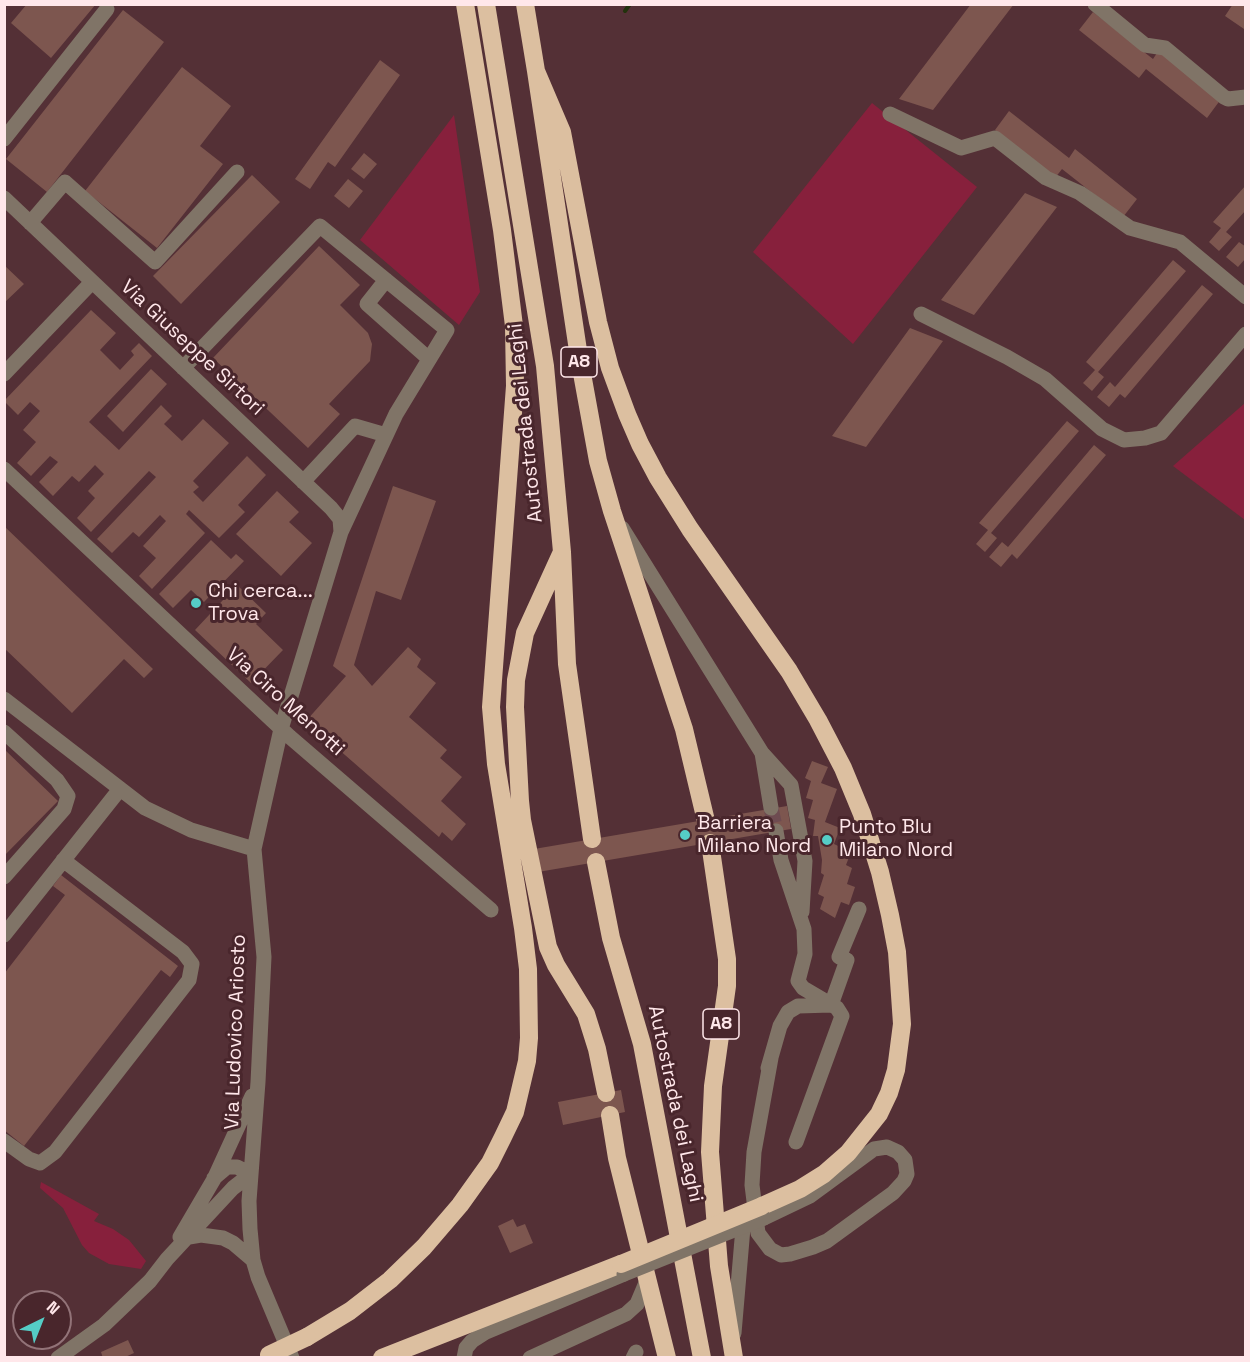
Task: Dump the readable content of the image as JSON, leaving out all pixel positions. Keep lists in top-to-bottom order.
{
  "streets": {
    "highway": ["A8", "Autostrada dei Laghi"],
    "street": ["Via Giuseppe Sirtori", "Via Ciro Menotti", "Via Ludovico Ariosto"]
  },
  "crossings": [
    ["Via Giuseppe Sirtori", "Via Ludovico Ariosto"],
    ["A8", "Autostrada dei Laghi"],
    ["Via Ciro Menotti", "Via Ludovico Ariosto"]
  ],
  "places": ["Chi cerca... Trova", "Barriera Milano Nord", "Punto Blu Milano Nord"],
  "north": "top right"
}
